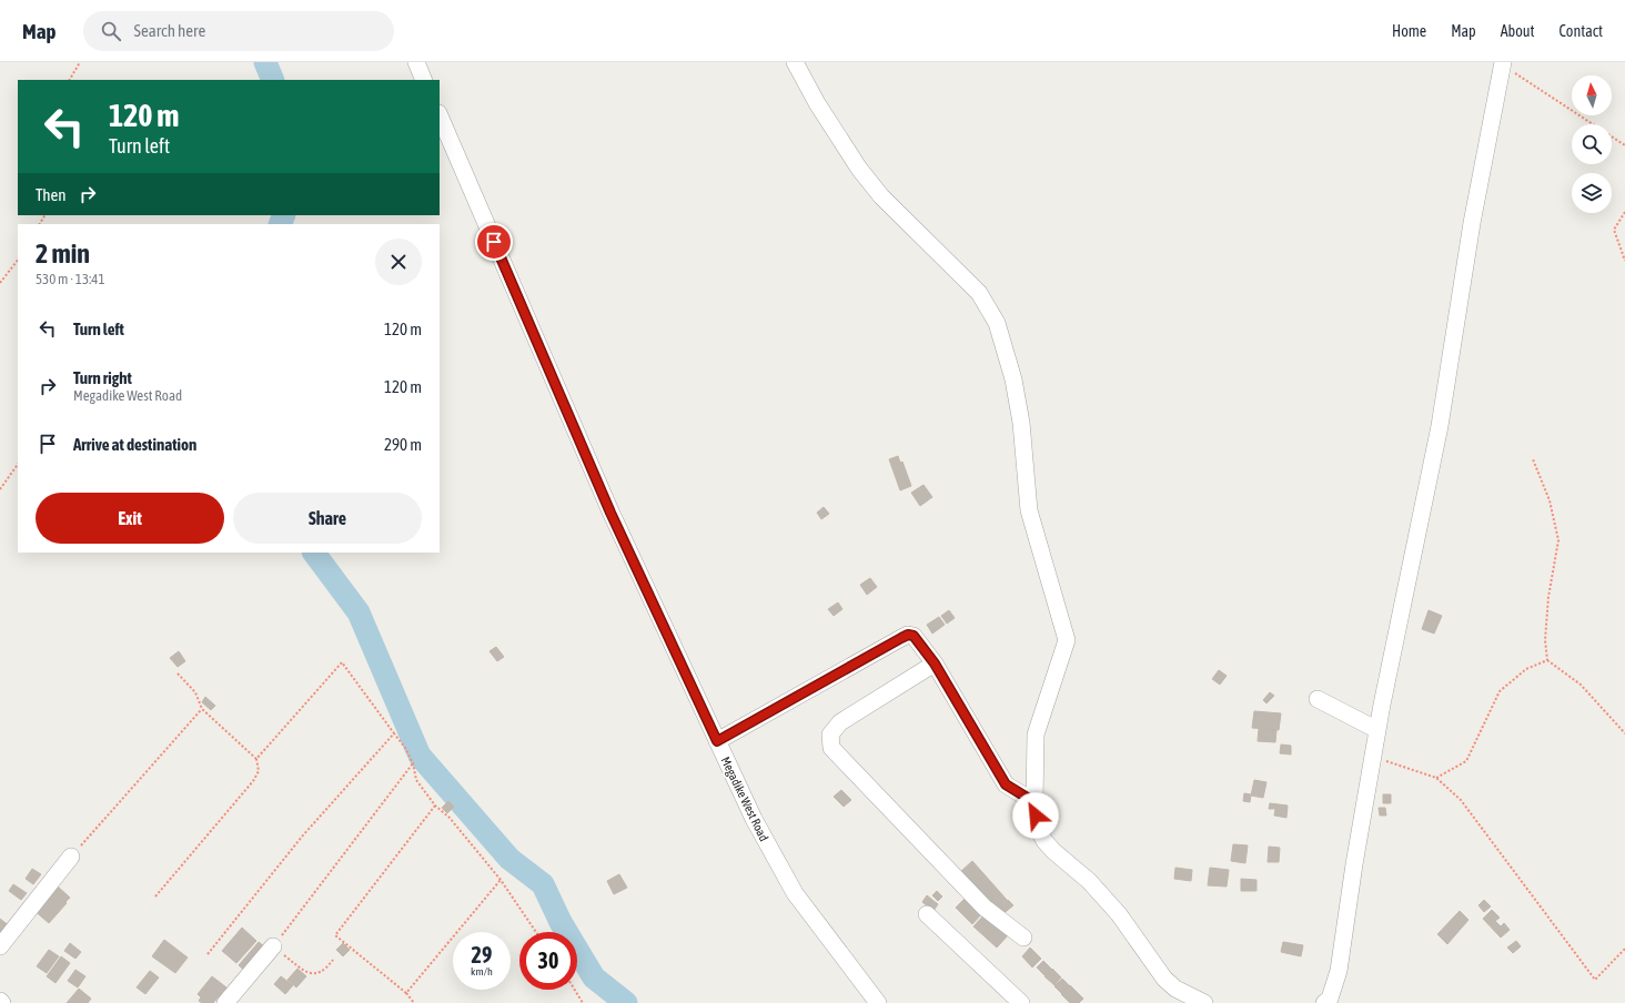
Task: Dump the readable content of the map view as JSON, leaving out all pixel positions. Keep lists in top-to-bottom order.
{
  "streets": {
    "street": ["Megadike West Road"]
  },
  "north": "top",
  "page": {
    "header": "Map",
    "search": "Search here",
    "nav": [
      "Home",
      "Map",
      "About",
      "Contact"
    ],
    "turn": ["120 m", "Turn left"],
    "then": "Then",
    "heading": ["2 min", "530 m · 13:41"],
    "list": [
      {
        "name": "Turn left",
        "value": "120 m"
      },
      {
        "name": "Turn right",
        "note": "Megadike West Road",
        "value": "120 m"
      },
      {
        "name": "Arrive at destination",
        "value": "290 m"
      }
    ],
    "buttons": ["Exit", "Share"],
    "speed": "29 km/h",
    "limit": "30"
  }
}
